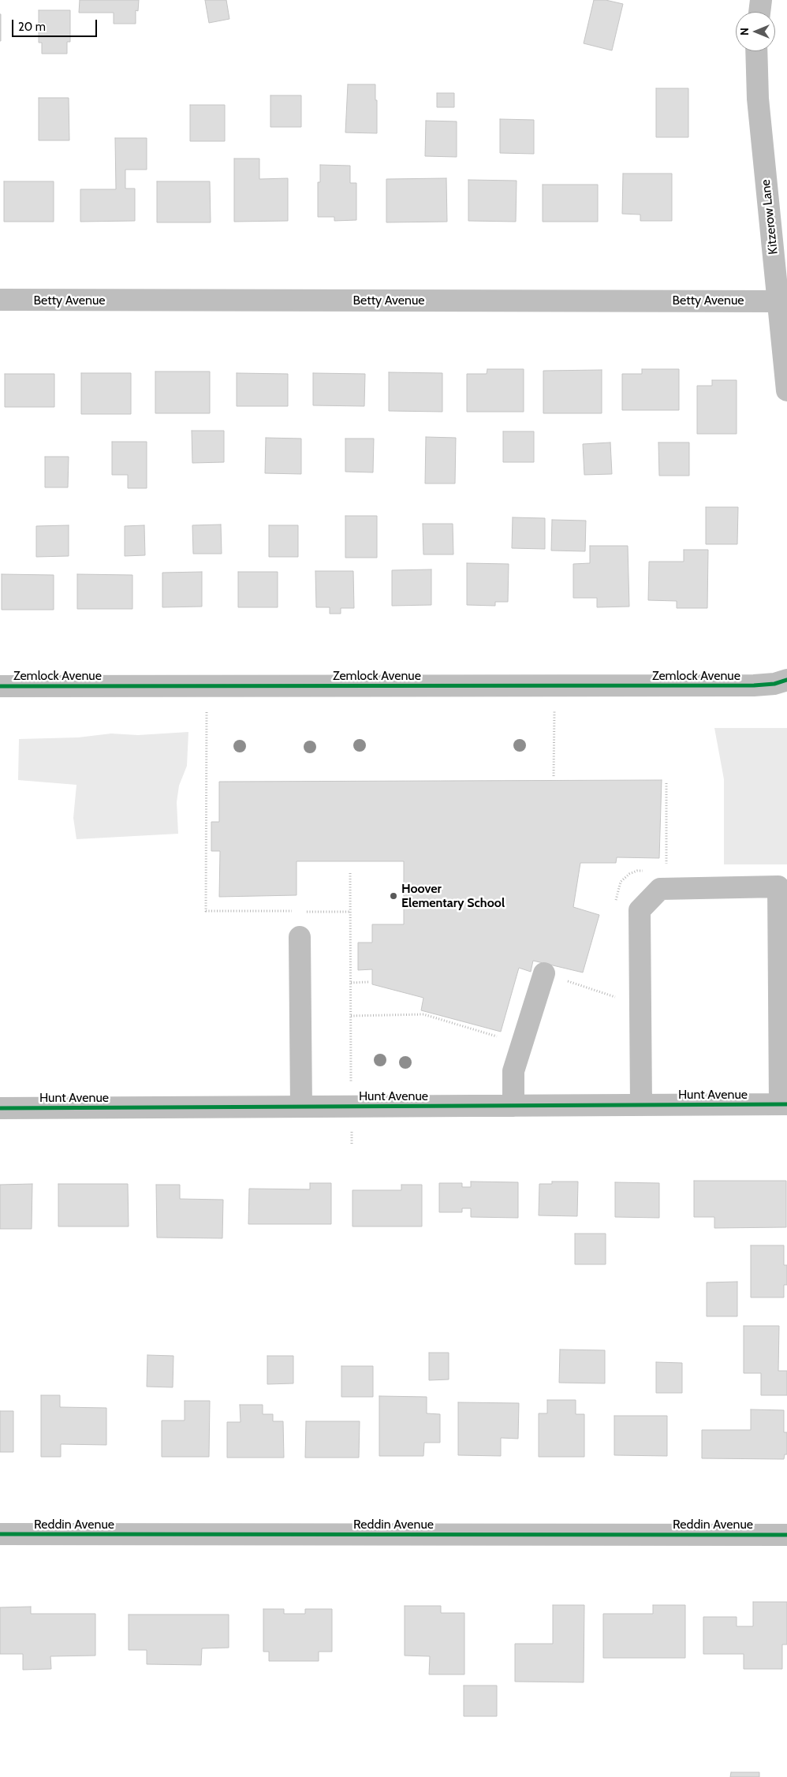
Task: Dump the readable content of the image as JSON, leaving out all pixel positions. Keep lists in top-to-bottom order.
{
  "streets": {
    "street": [
      "Kitzerow Lane",
      "Betty Avenue",
      "Zemlock Avenue",
      "Hunt Avenue",
      "Reddin Avenue"
    ]
  },
  "crossings": [
    ["Kitzerow Lane", "Betty Avenue"]
  ],
  "places": ["Hoover Elementary School"],
  "scale_bar": "20 m",
  "north": "left"
}
